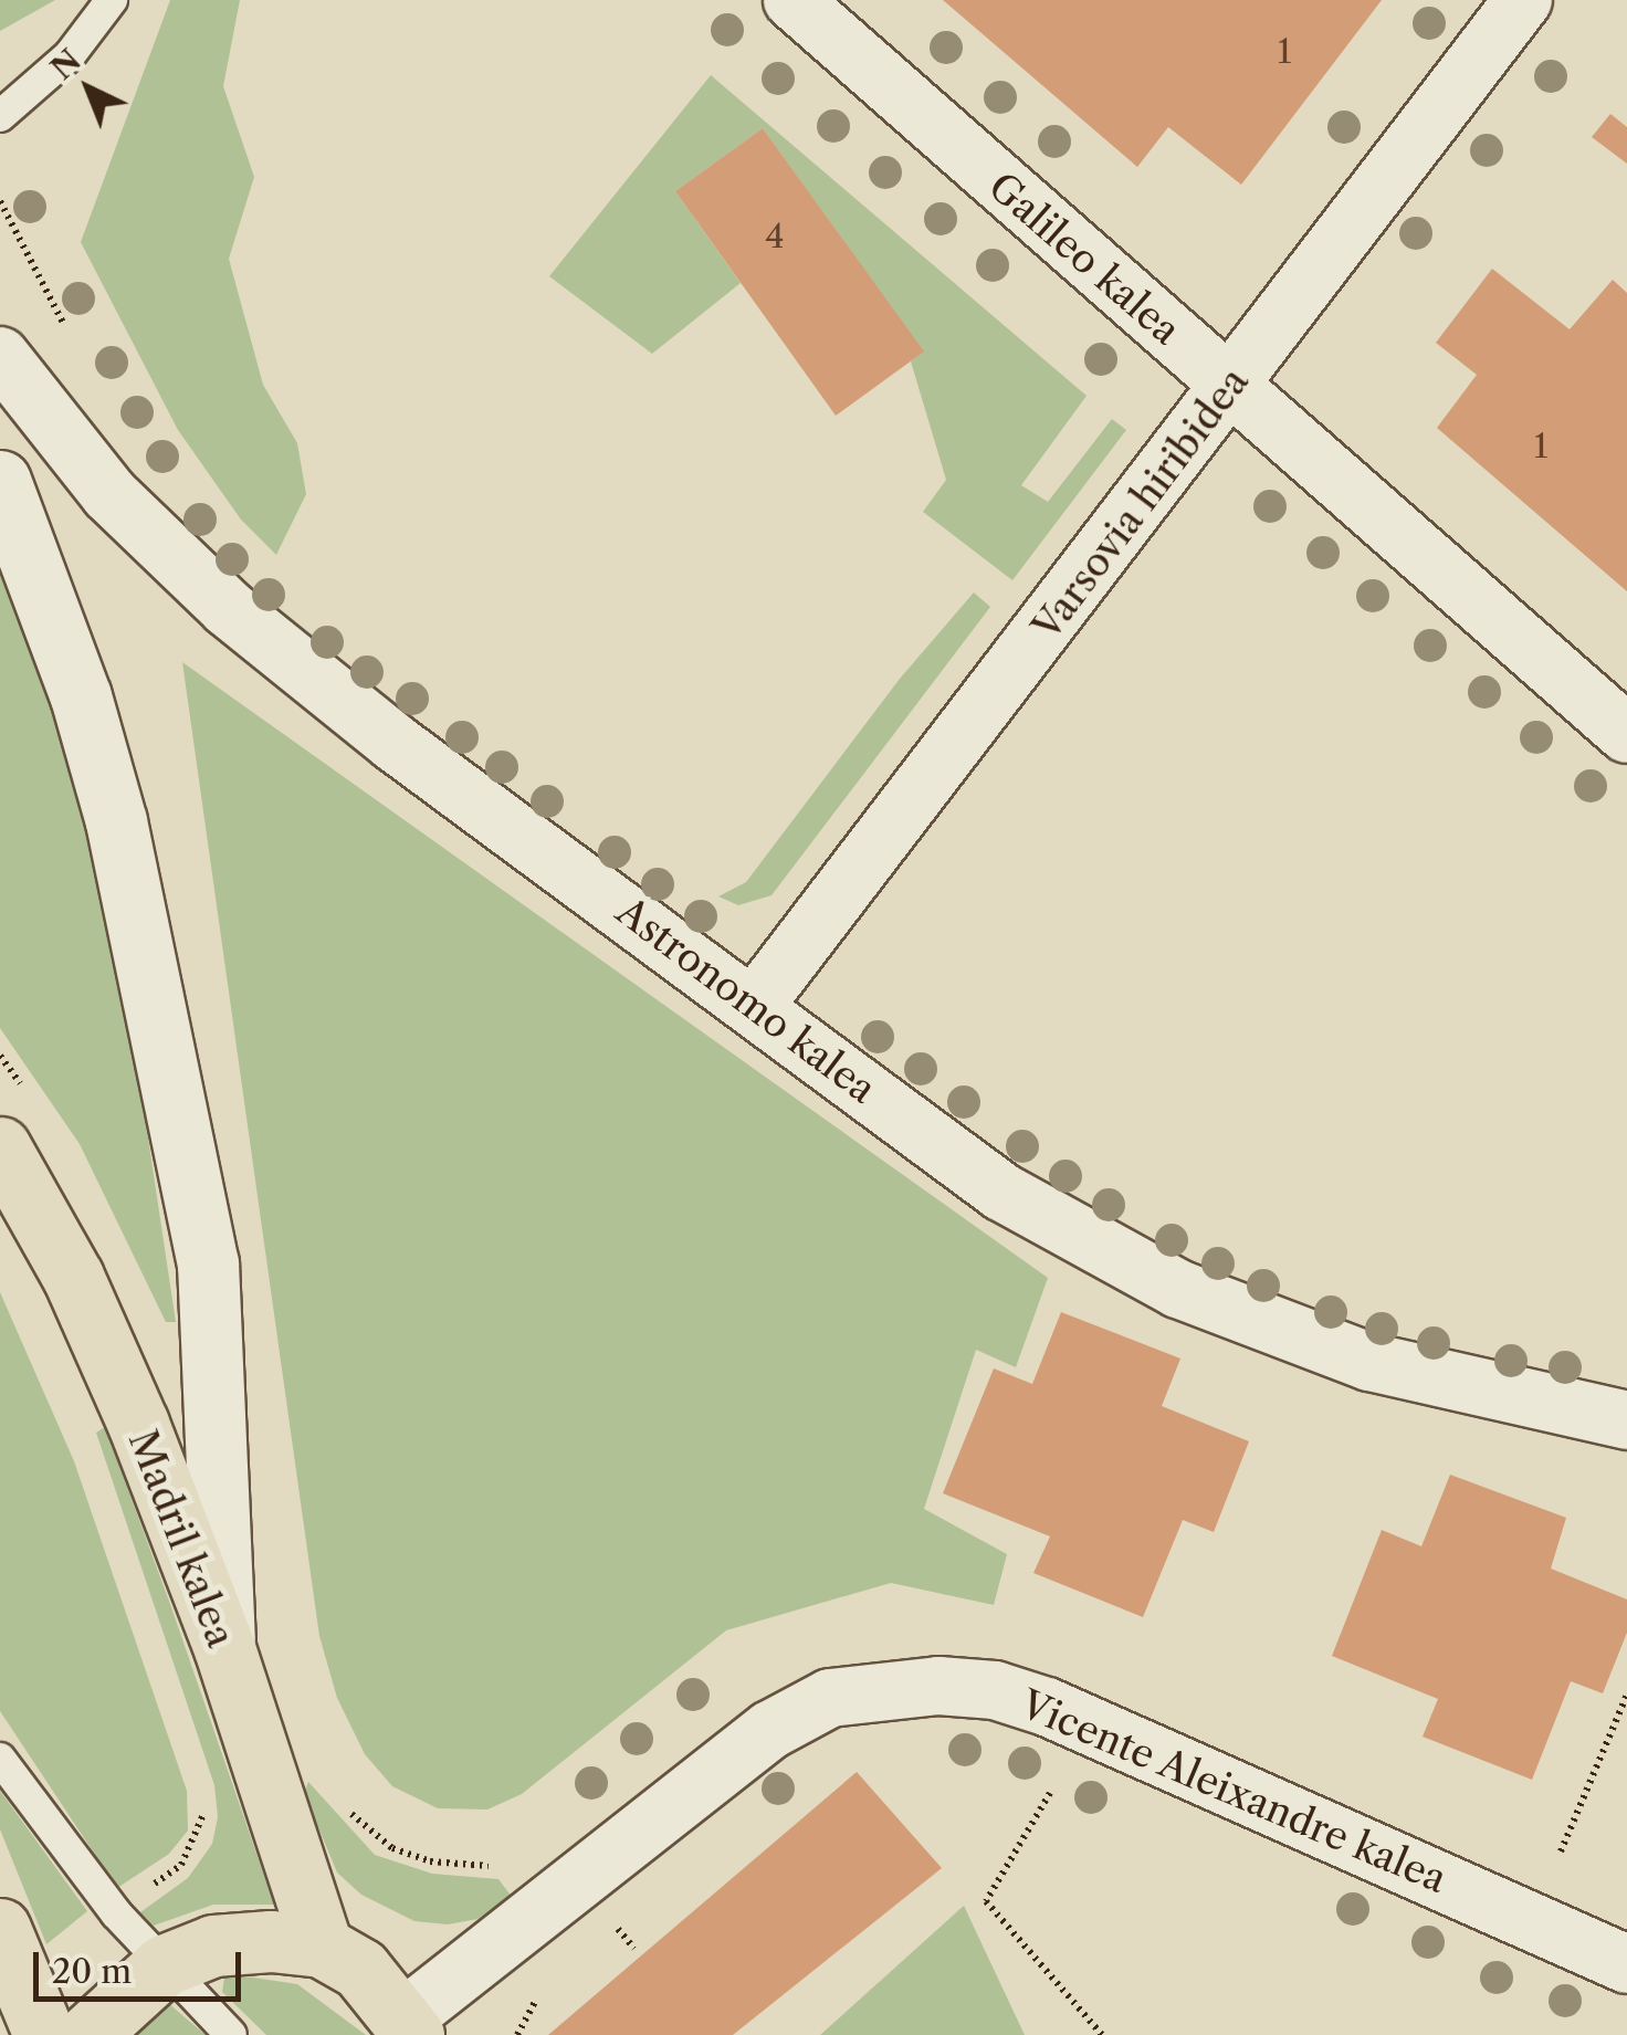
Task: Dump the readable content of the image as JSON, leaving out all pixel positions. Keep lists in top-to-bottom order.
{
  "streets": {
    "main road": ["Madril kalea"],
    "street": [
      "Galileo kalea",
      "Varsovia hiribidea",
      "Astronomo kalea",
      "Vicente Aleixandre kalea"
    ]
  },
  "crossings": [
    ["Galileo kalea", "Varsovia hiribidea"],
    ["Varsovia hiribidea", "Astronomo kalea"]
  ],
  "house_numbers": ["1", "4", "1"],
  "scale_bar": "20 m",
  "north": "top left"
}
